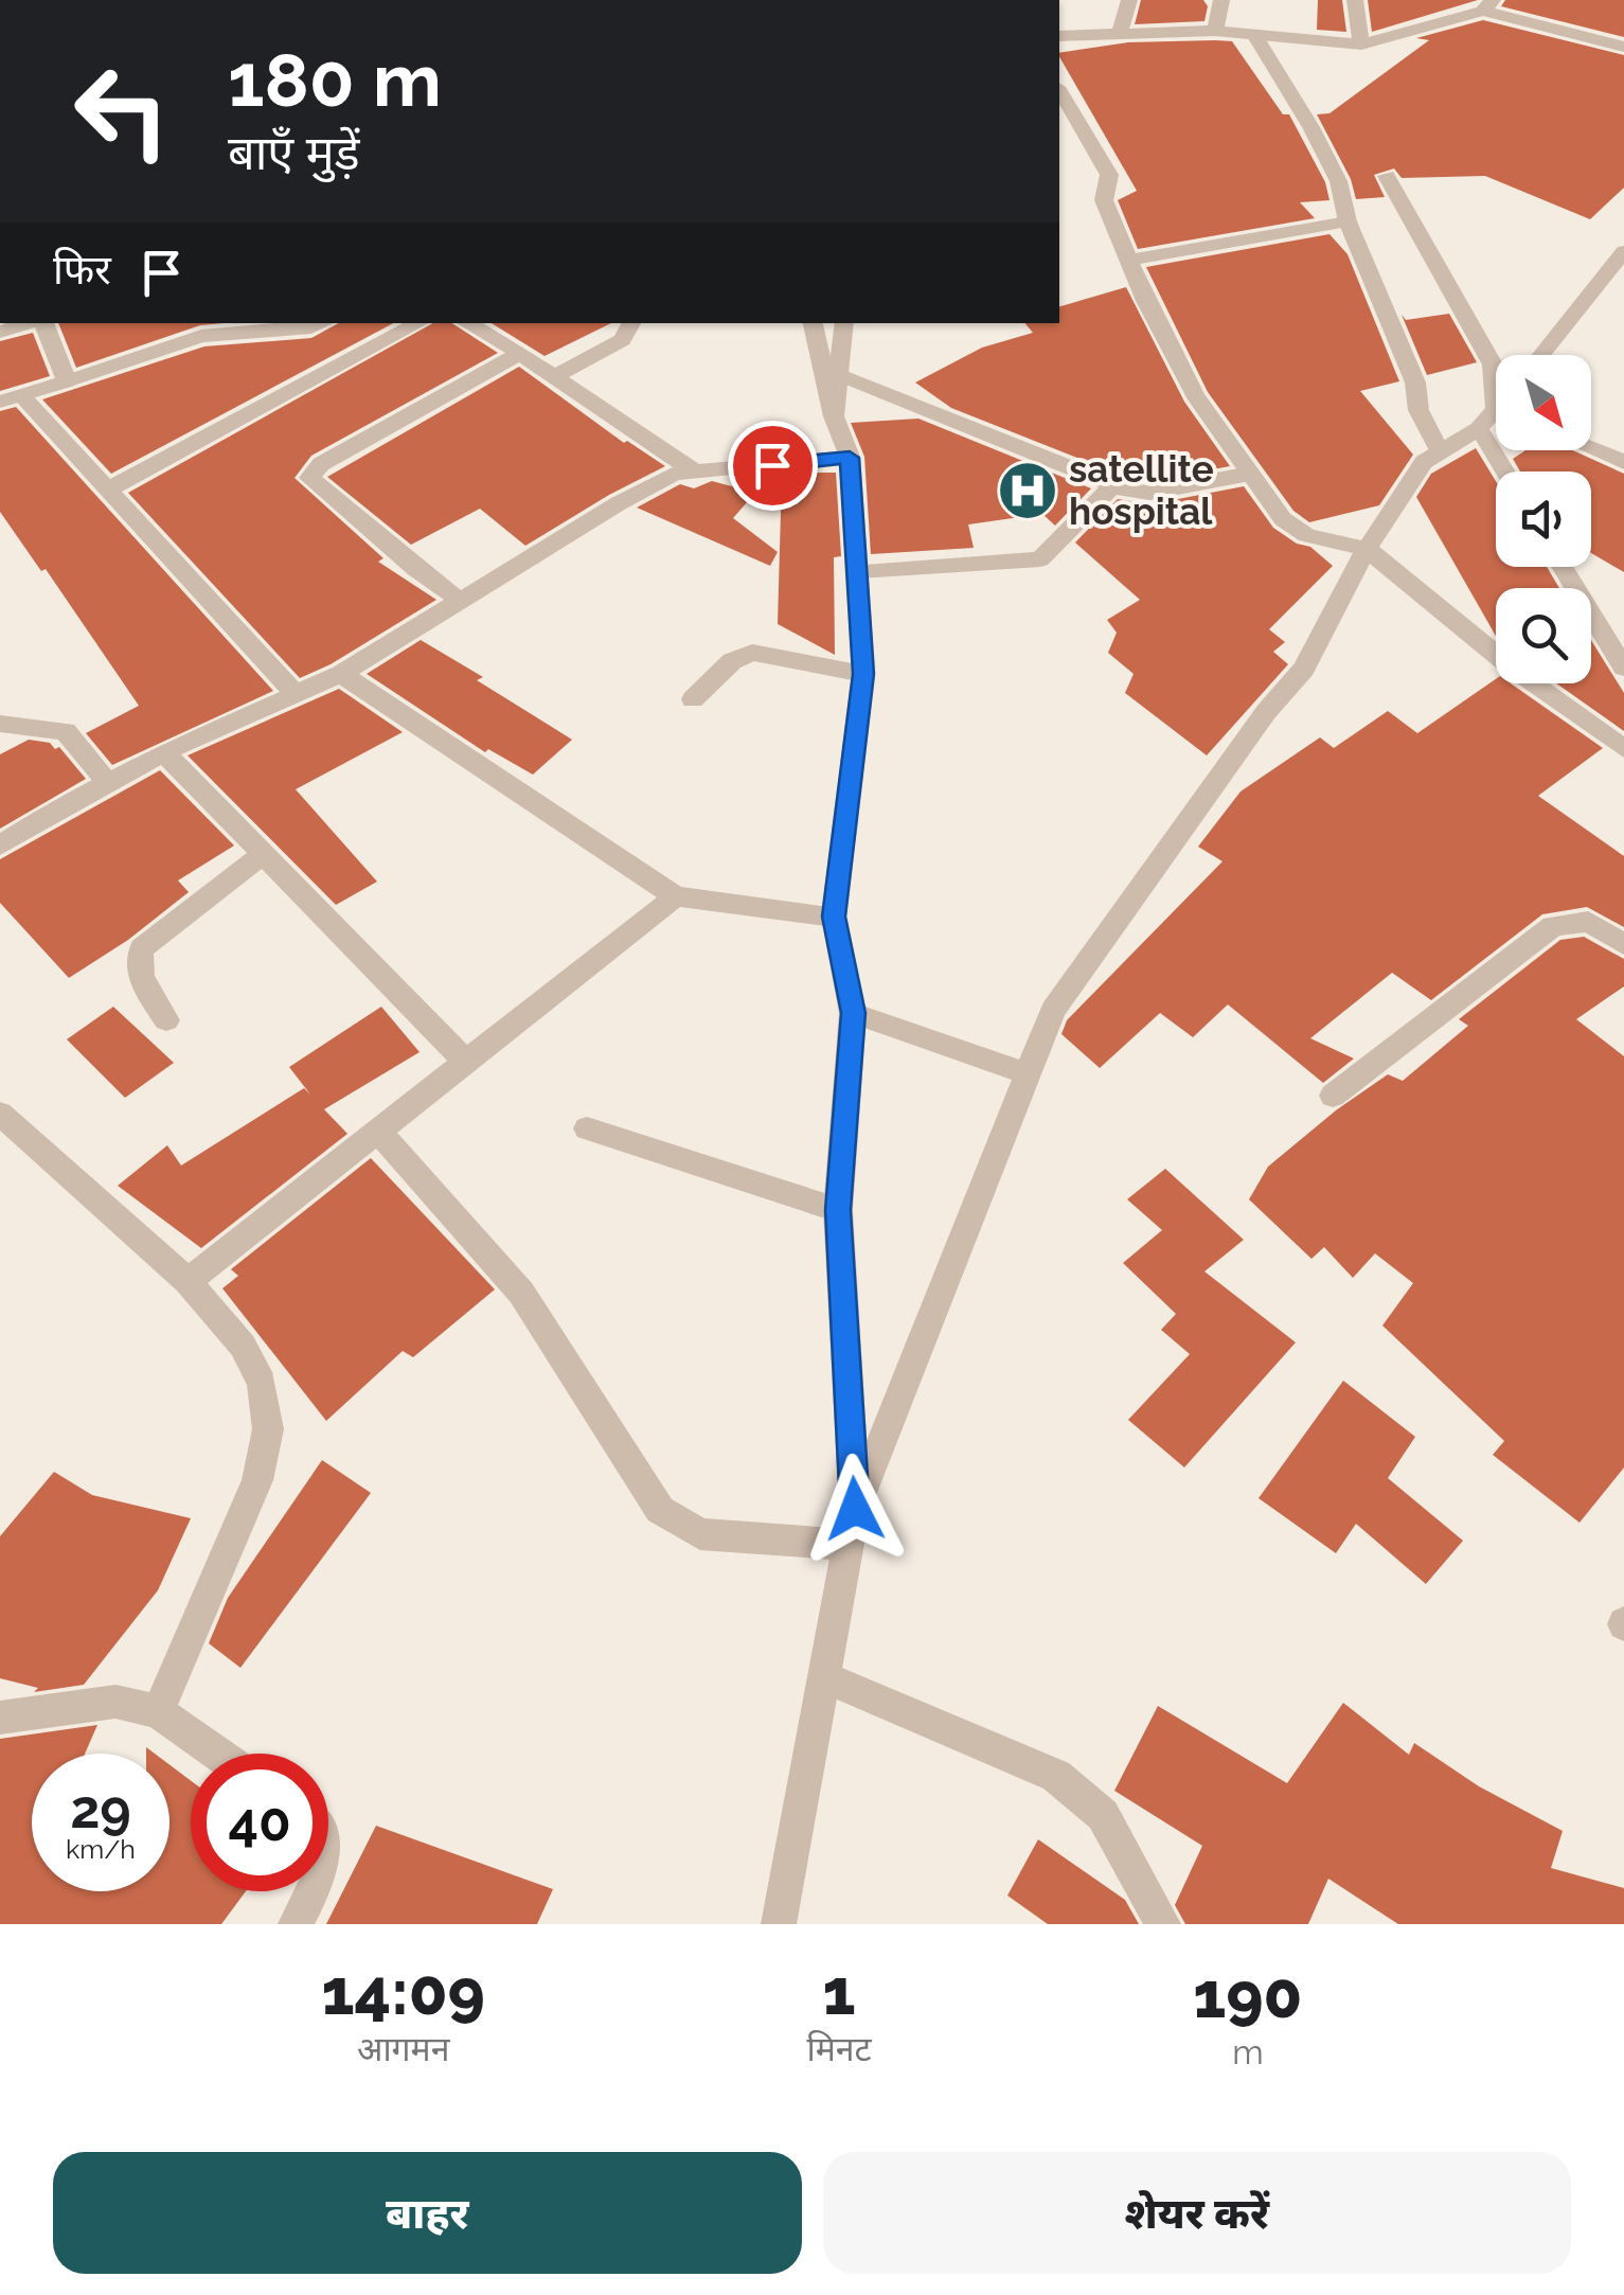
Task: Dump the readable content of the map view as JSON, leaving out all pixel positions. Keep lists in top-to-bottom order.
{
  "places": {
    "hospital": ["satellite hospital"]
  },
  "north": "bottom right",
  "page": {
    "turn": ["180 m", "बाएँ मुड़ें"],
    "then": "फिर",
    "speed": "29 km/h",
    "limit": "40",
    "eta": [
      "14:09",
      "आगमन",
      "1",
      "मिनट",
      "190",
      "m"
    ],
    "buttons": ["बाहर", "शेयर करें"]
  }
}
